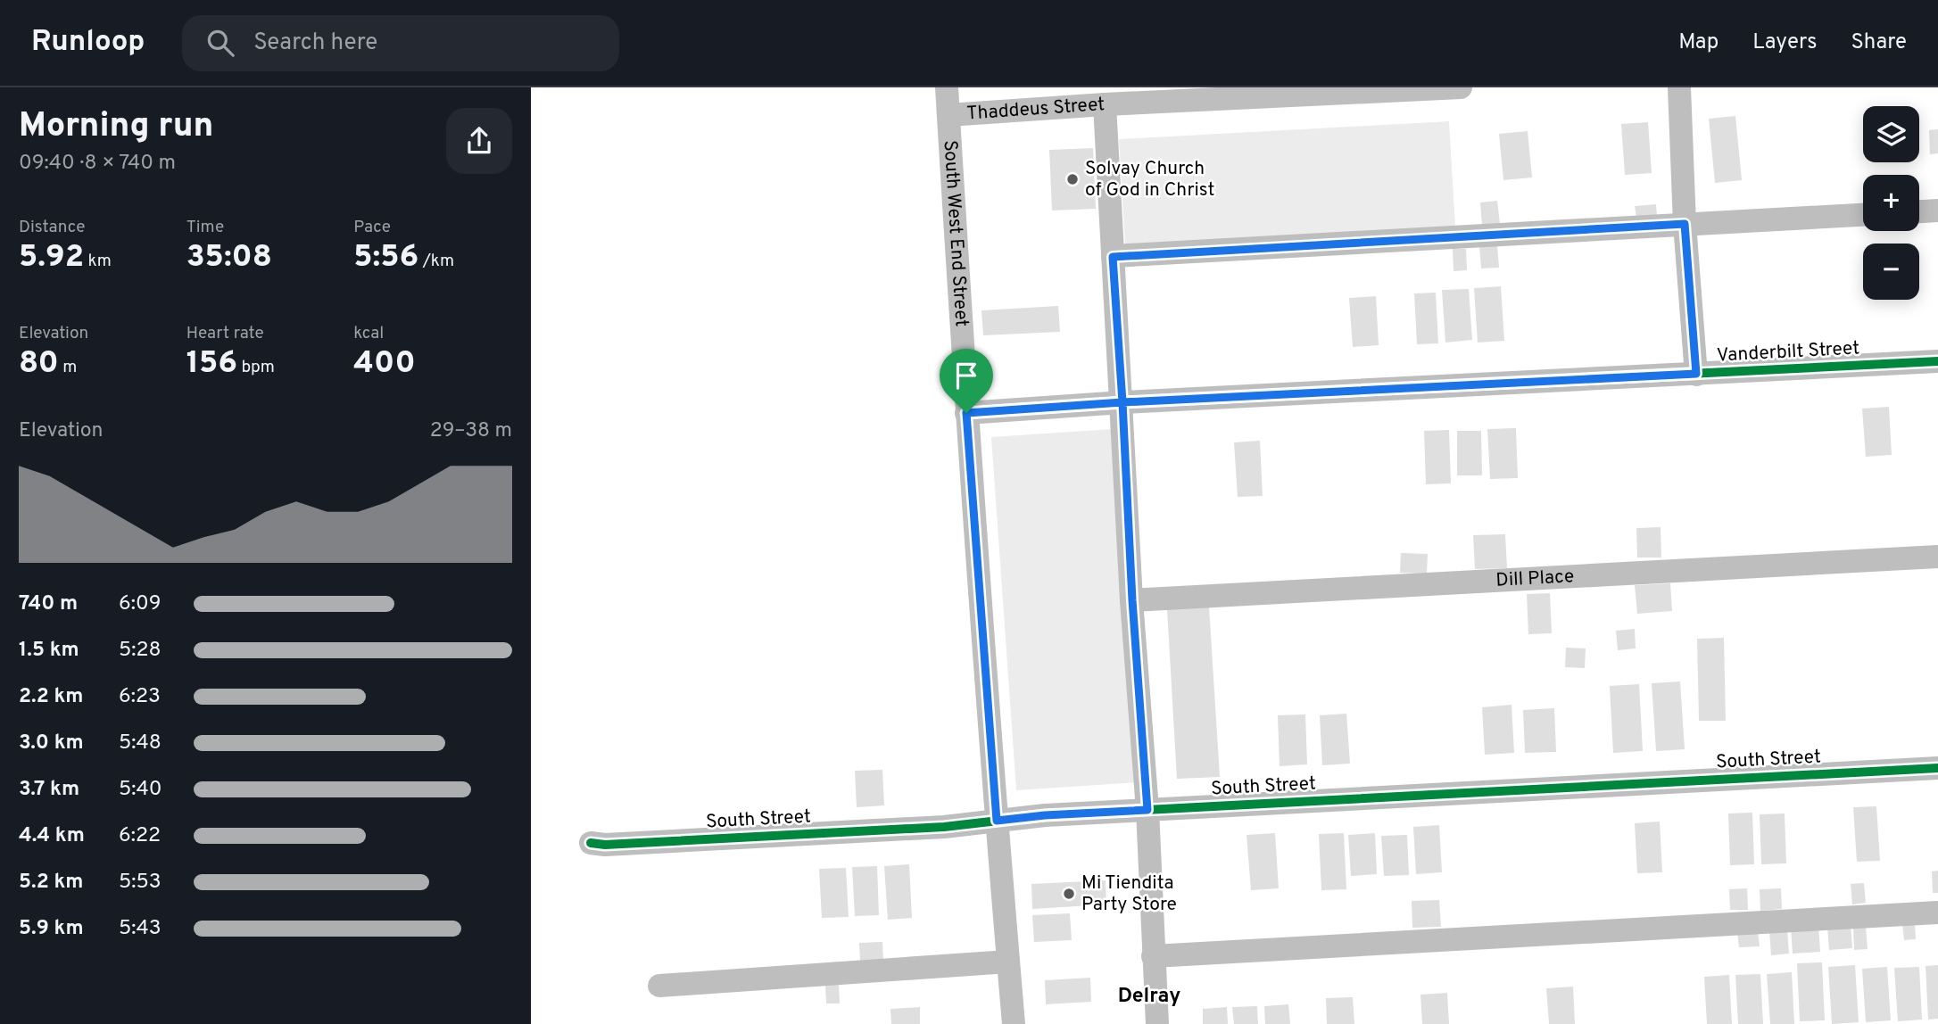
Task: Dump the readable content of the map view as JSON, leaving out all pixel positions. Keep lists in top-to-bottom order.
{
  "streets": {
    "street": [
      "Thaddeus Street",
      "South West End Street",
      "Vanderbilt Street",
      "Dill Place",
      "South Street"
    ]
  },
  "crossings": [
    ["Thaddeus Street", "South West End Street"],
    ["South West End Street", "Vanderbilt Street"],
    ["South West End Street", "South Street"]
  ],
  "districts": ["Delray"],
  "places": ["Solvay Church of God in Christ", "Mi Tiendita Party Store"],
  "page": {
    "header": "Runloop",
    "search": "Search here",
    "nav": ["Map", "Layers", "Share"],
    "heading": ["Morning run", "09:40 · 8 × 740 m"],
    "map_buttons": ["+", "−"],
    "stats": [
      ["Distance", "5.92 km"],
      ["Time", "35:08"],
      ["Pace", "5:56 /km"],
      ["Elevation", "80 m"],
      ["Heart rate", "156 bpm"],
      ["kcal", "400"]
    ],
    "chart": ["Elevation", "29–38 m"],
    "list": [
      {
        "name": "740 m",
        "note": "6:09"
      },
      {
        "name": "1.5 km",
        "note": "5:28"
      },
      {
        "name": "2.2 km",
        "note": "6:23"
      },
      {
        "name": "3.0 km",
        "note": "5:48"
      },
      {
        "name": "3.7 km",
        "note": "5:40"
      },
      {
        "name": "4.4 km",
        "note": "6:22"
      },
      {
        "name": "5.2 km",
        "note": "5:53"
      },
      {
        "name": "5.9 km",
        "note": "5:43"
      }
    ]
  }
}
